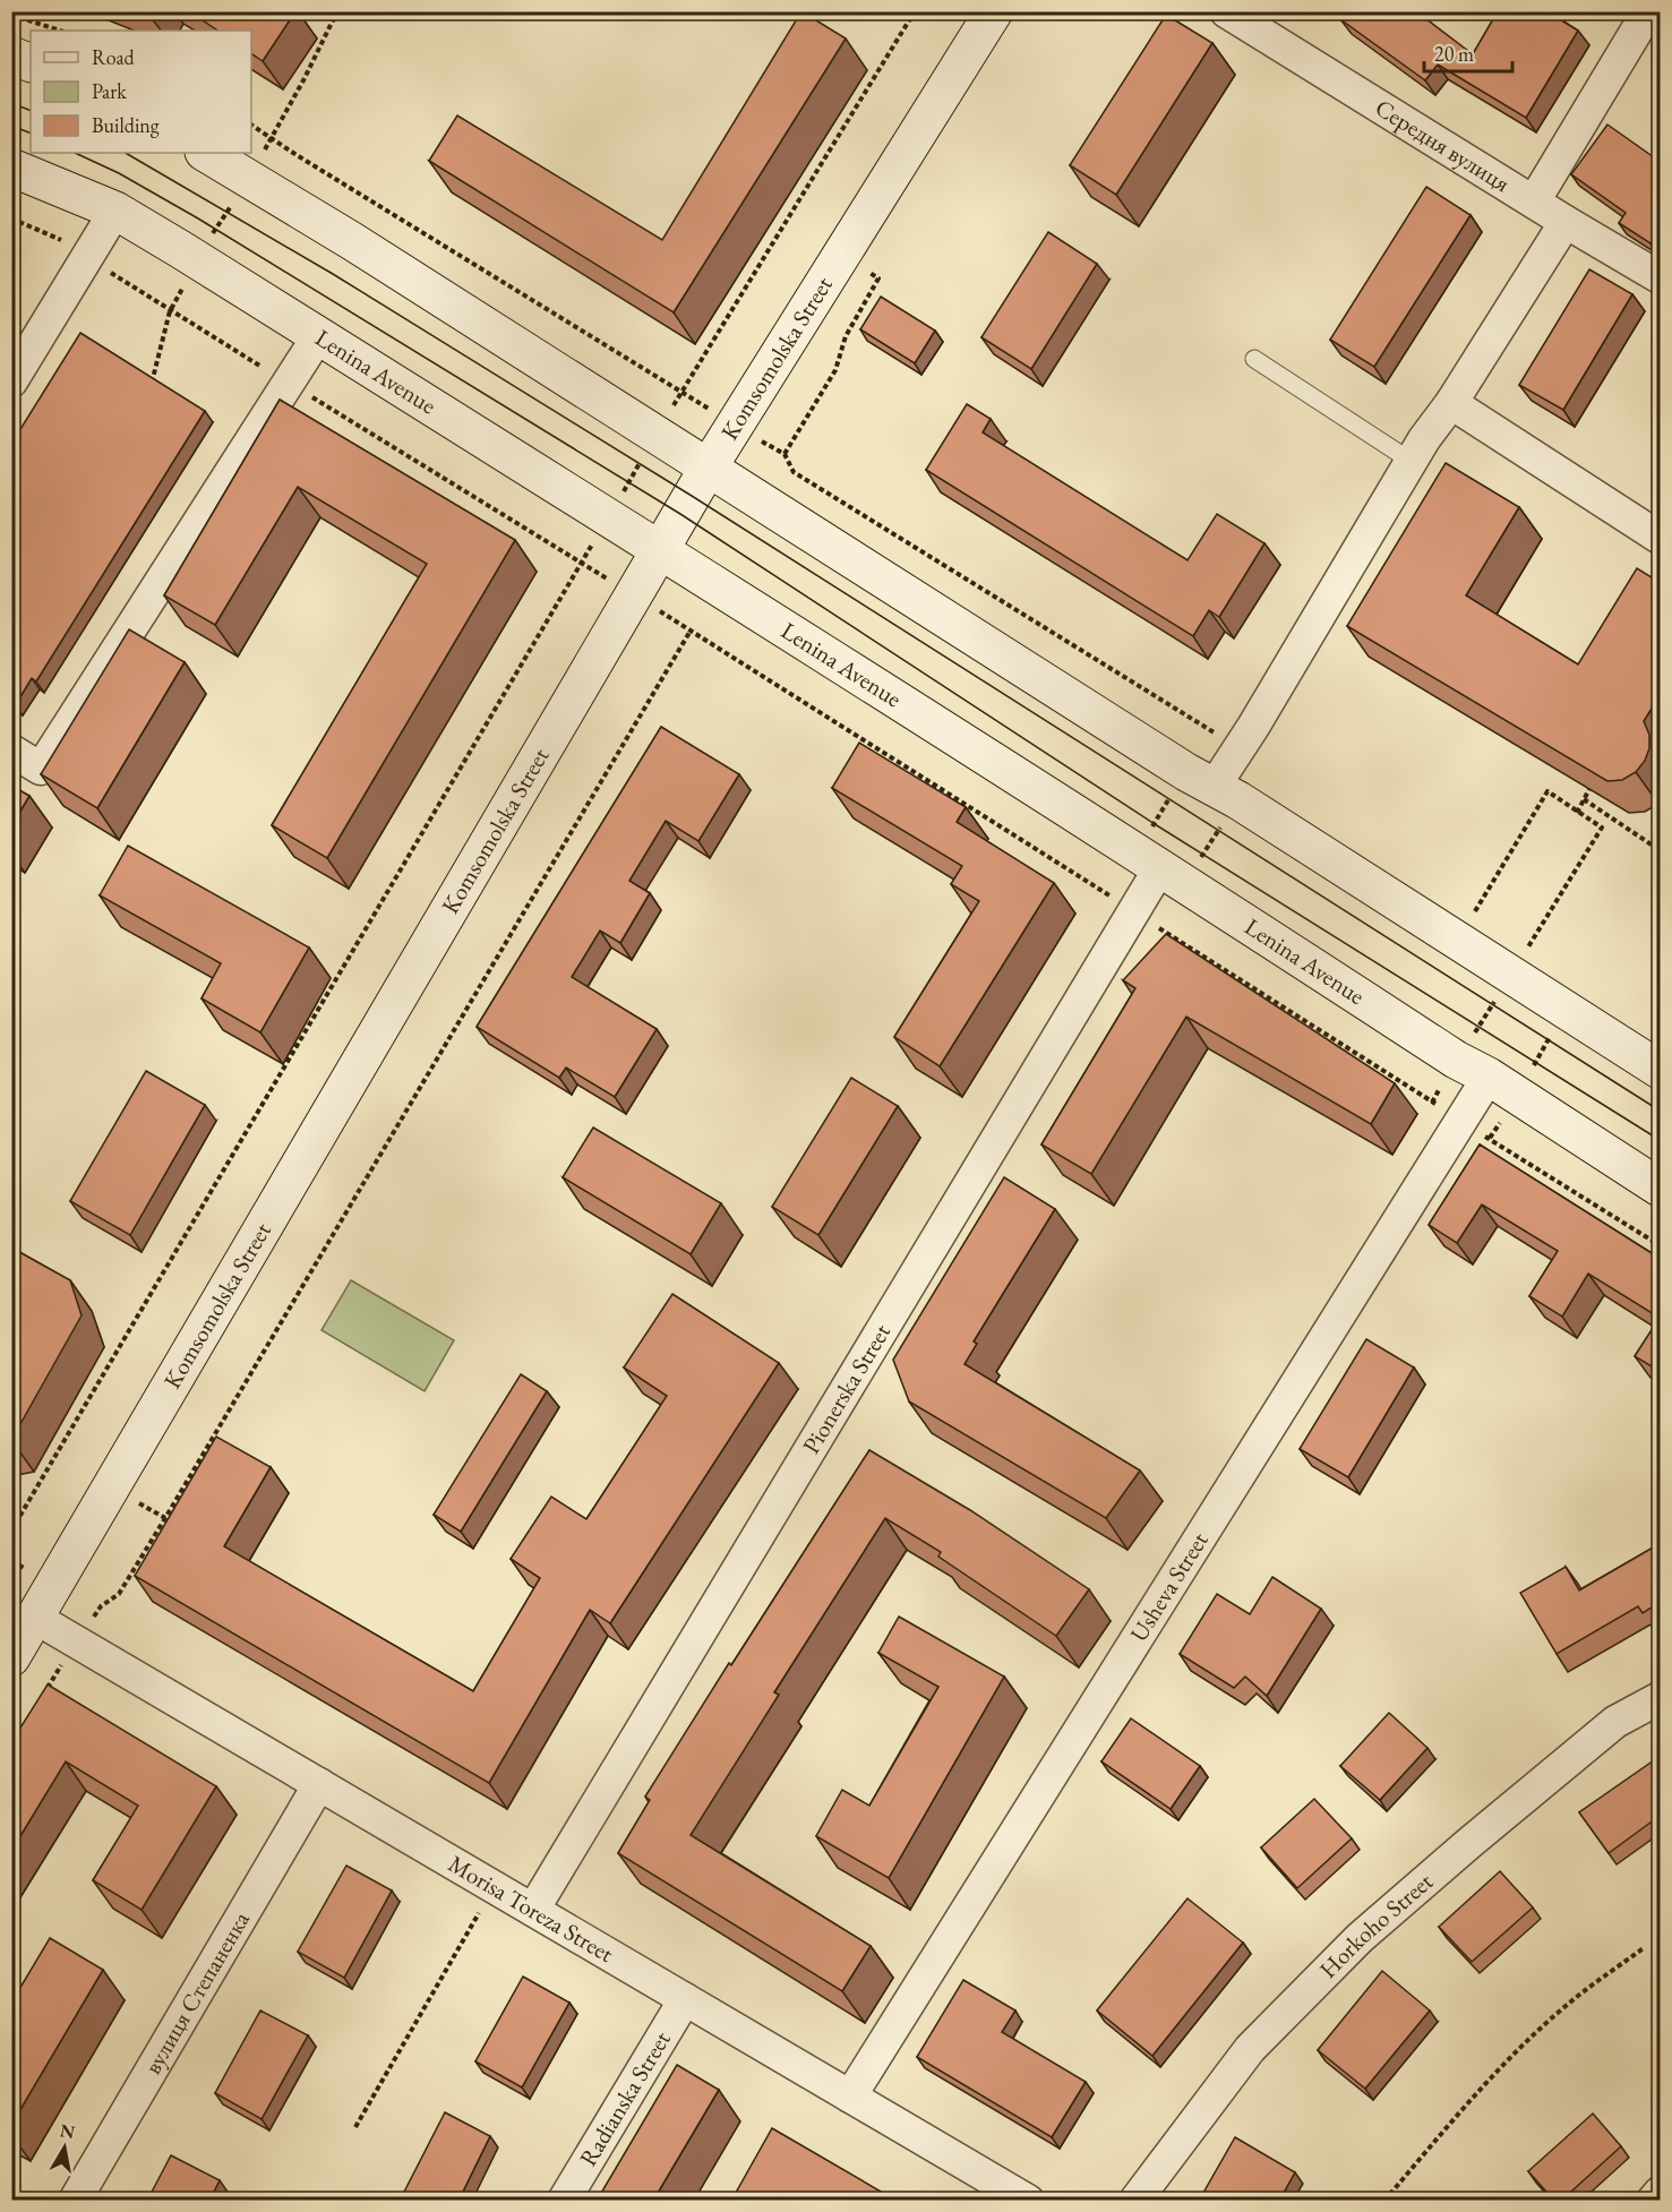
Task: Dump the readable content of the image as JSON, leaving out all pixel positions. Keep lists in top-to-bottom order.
{
  "streets": {
    "main road": ["Komsomolska Street", "Lenina Avenue"],
    "street": [
      "Середня вулиця",
      "Pionerska Street",
      "Usheva Street",
      "Morisa Toreza Street",
      "Horkoho Street",
      "вулиця Степаненка",
      "Radianska Street"
    ]
  },
  "crossings": [
    ["Komsomolska Street", "Lenina Avenue"],
    ["Komsomolska Street", "Morisa Toreza Street"],
    ["Lenina Avenue", "Pionerska Street"],
    ["Lenina Avenue", "Usheva Street"],
    ["Pionerska Street", "Morisa Toreza Street"],
    ["Usheva Street", "Morisa Toreza Street"],
    ["Morisa Toreza Street", "вулиця Степаненка"],
    ["Morisa Toreza Street", "Radianska Street"]
  ],
  "legend": ["Road", "Park", "Building"],
  "scale_bar": "20 m",
  "north": "top"
}
